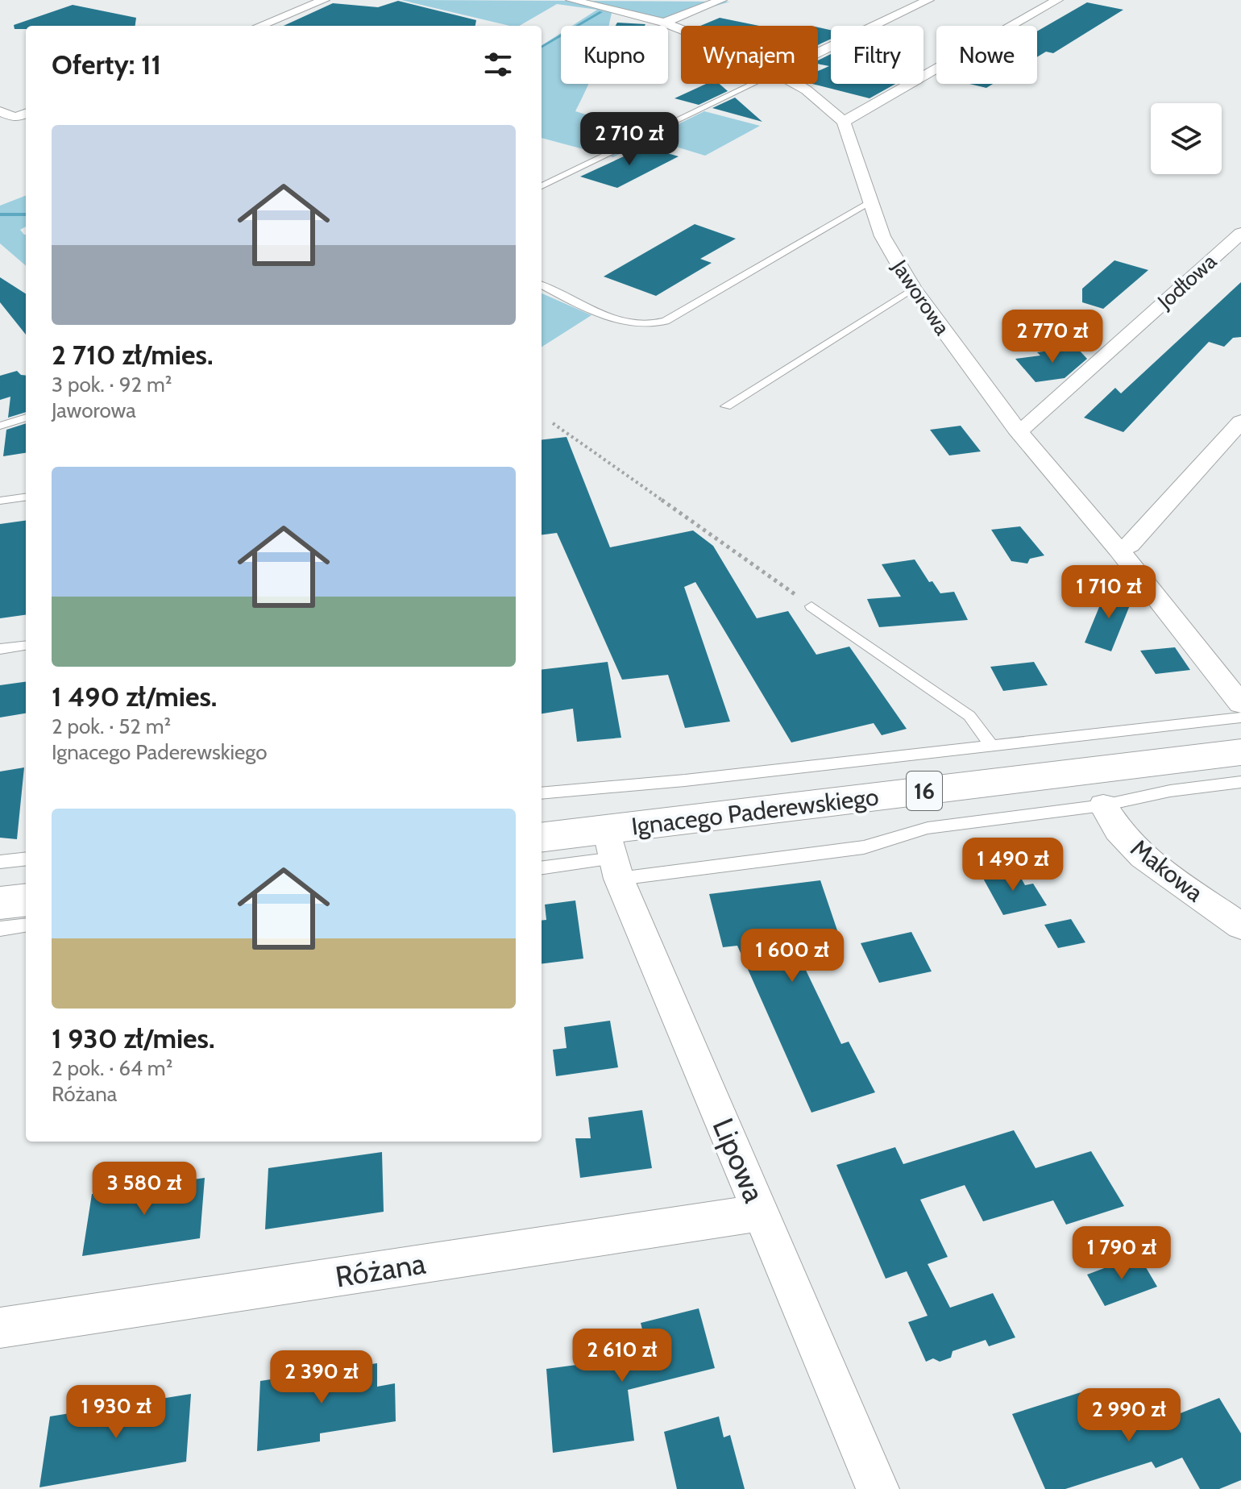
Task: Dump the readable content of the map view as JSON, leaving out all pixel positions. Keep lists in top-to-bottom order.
{
  "streets": {
    "main road": ["16", "Ignacego Paderewskiego"],
    "street": [
      "Jodłowa",
      "Jaworowa",
      "Makowa",
      "Lipowa",
      "Różana"
    ]
  },
  "crossings": [
    ["Jodłowa", "Jaworowa"],
    ["Ignacego Paderewskiego", "Lipowa"],
    ["Lipowa", "Różana"]
  ],
  "page": {
    "chip": [
      "Kupno",
      "Wynajem",
      "Filtry",
      "Nowe"
    ],
    "heading": "Oferty: 11",
    "list": [
      {
        "name": "2 710 zł/mies.",
        "note": "3 pok. · 92 m² · Jaworowa"
      },
      {
        "name": "1 490 zł/mies.",
        "note": "2 pok. · 52 m² · Ignacego Paderewskiego"
      },
      {
        "name": "1 930 zł/mies.",
        "note": "2 pok. · 64 m² · Różana"
      }
    ],
    "price": [
      "2 710 zł",
      "2 770 zł",
      "1 710 zł",
      "1 490 zł",
      "1 600 zł",
      "3 580 zł",
      "1 790 zł",
      "2 610 zł",
      "2 390 zł",
      "1 930 zł",
      "2 990 zł"
    ]
  }
}
